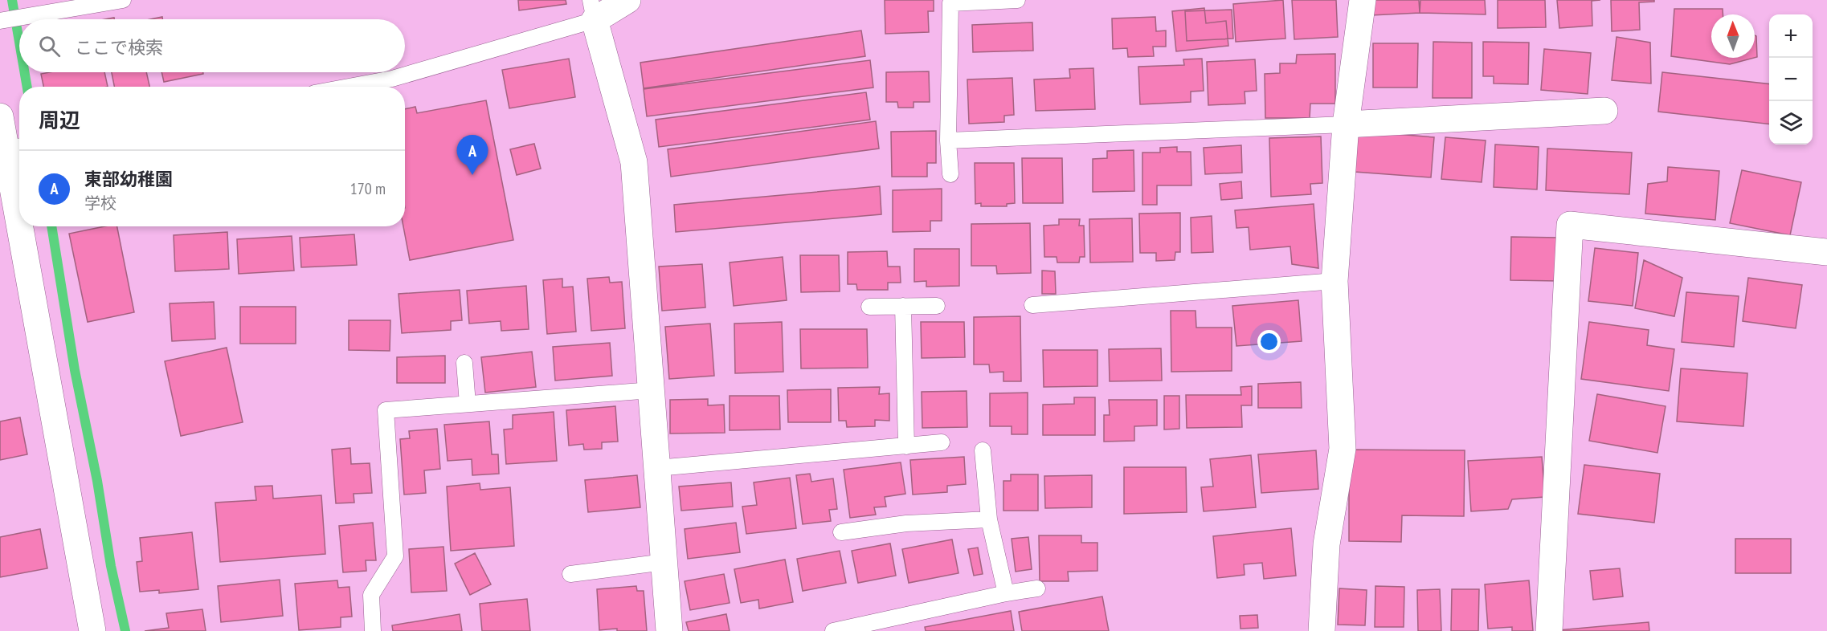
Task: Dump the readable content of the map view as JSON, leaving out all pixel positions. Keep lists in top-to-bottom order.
{
  "north": "top",
  "page": {
    "map_buttons": ["+", "−"],
    "search": "ここで検索",
    "heading": "周辺",
    "pins": "A",
    "list": [
      {
        "mark": "A",
        "name": "東部幼稚園",
        "note": "学校",
        "value": "170 m"
      }
    ]
  }
}
